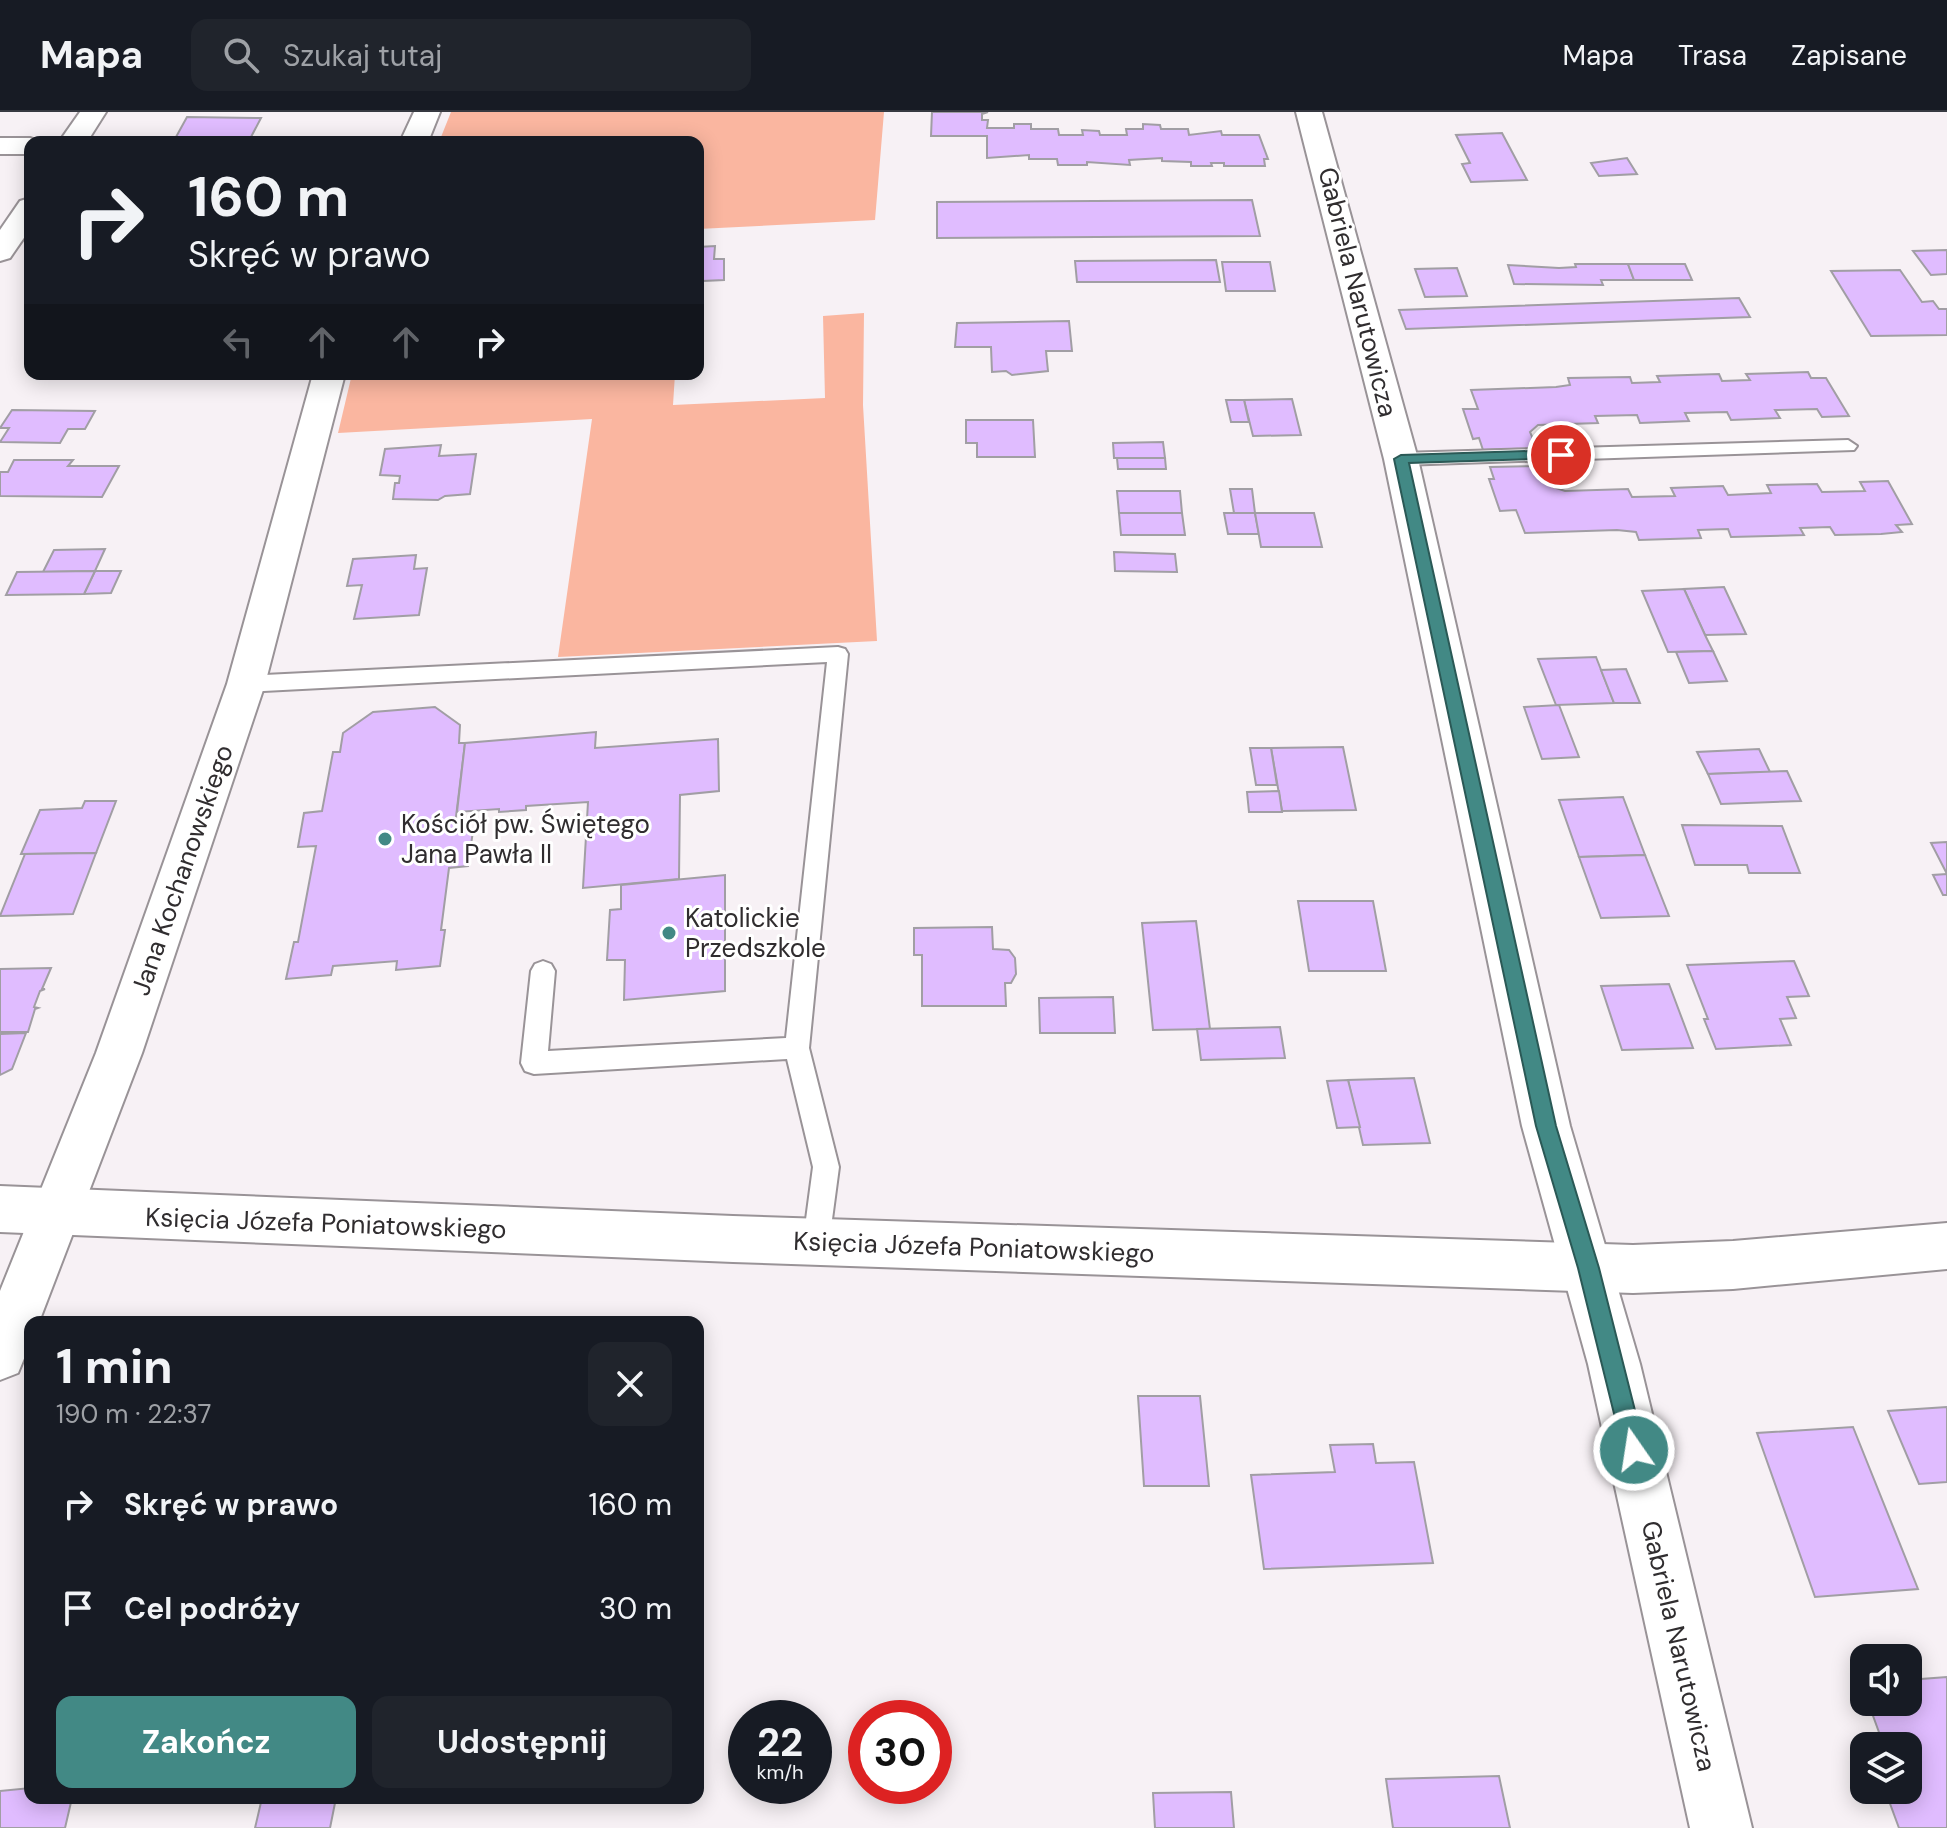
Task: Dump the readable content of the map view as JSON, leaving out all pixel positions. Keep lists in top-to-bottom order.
{
  "streets": {
    "street": ["Gabriela Narutowicza", "Jana Kochanowskiego", "Księcia Józefa Poniatowskiego"]
  },
  "crossings": [
    ["Gabriela Narutowicza", "Księcia Józefa Poniatowskiego"],
    ["Jana Kochanowskiego", "Księcia Józefa Poniatowskiego"]
  ],
  "places": ["Kościół pw. Świętego Jana Pawła II", "Katolickie Przedszkole"],
  "page": {
    "header": "Mapa",
    "search": "Szukaj tutaj",
    "nav": ["Mapa", "Trasa", "Zapisane"],
    "turn": ["160 m", "Skręć w prawo"],
    "heading": ["1 min", "190 m · 22:37"],
    "list": [
      {
        "name": "Skręć w prawo",
        "value": "160 m"
      },
      {
        "name": "Cel podróży",
        "value": "30 m"
      }
    ],
    "buttons": ["Zakończ", "Udostępnij"],
    "speed": "22 km/h",
    "limit": "30"
  }
}
